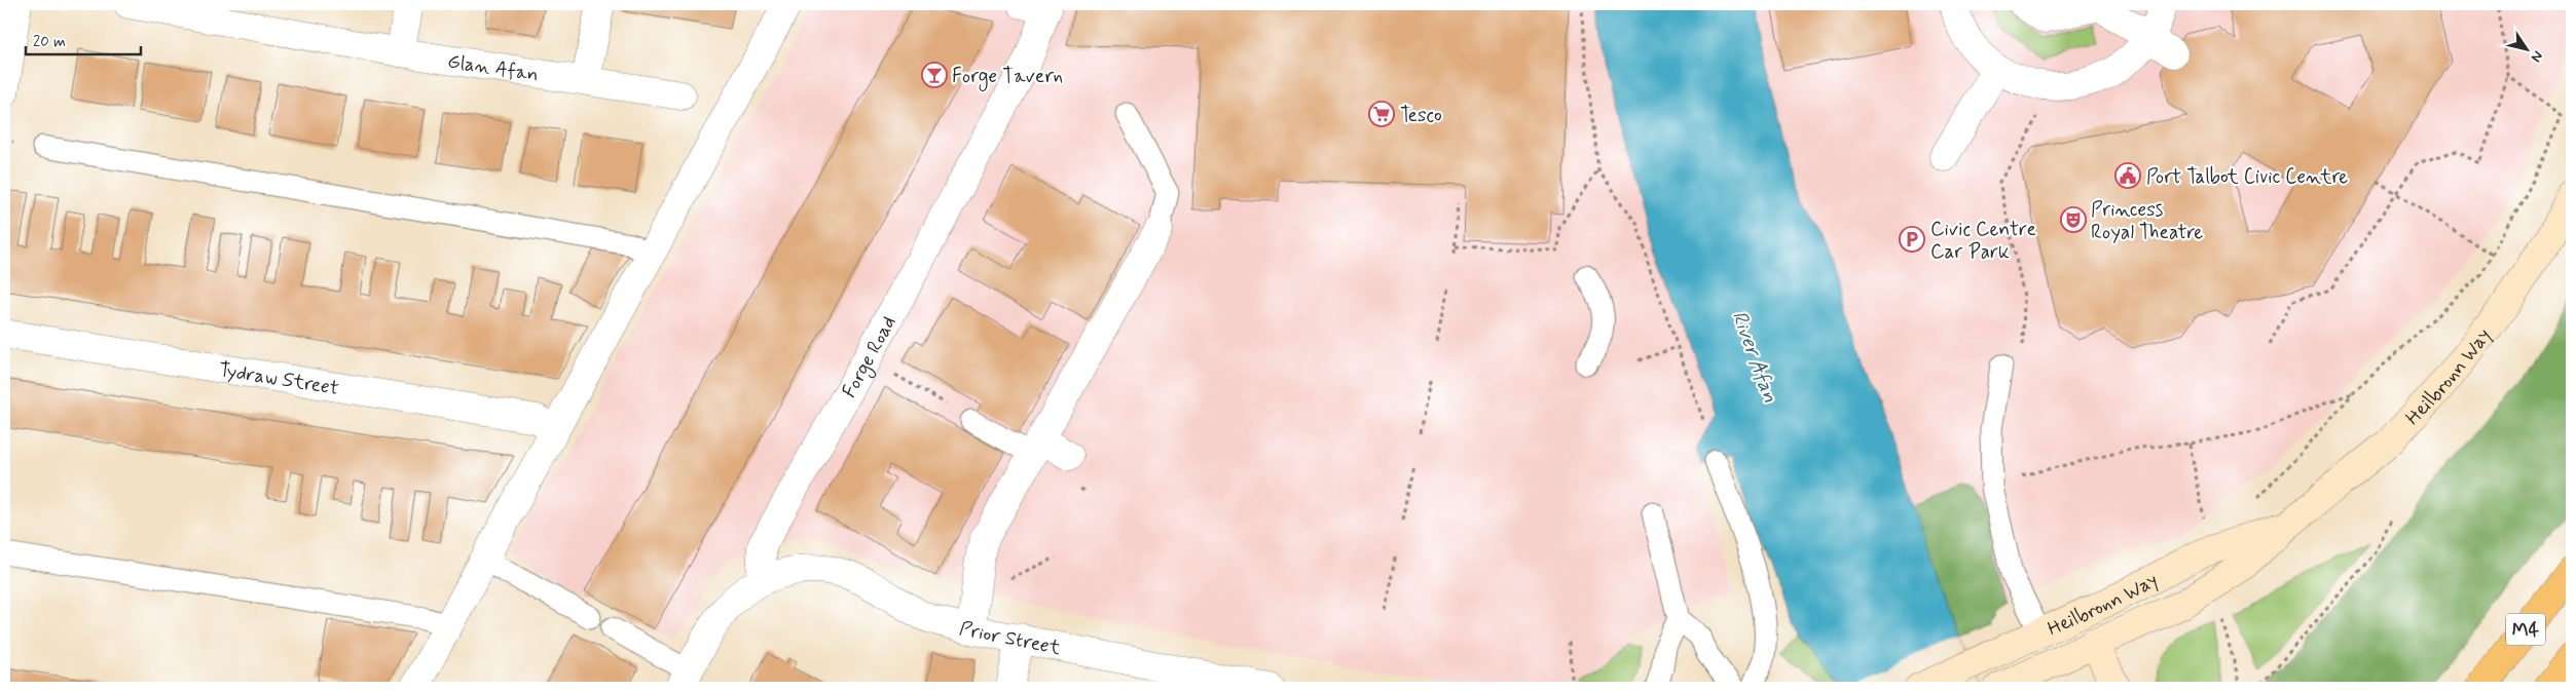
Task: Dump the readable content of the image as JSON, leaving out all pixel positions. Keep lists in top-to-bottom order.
{
  "streets": {
    "highway": ["M4"],
    "main road": ["Heilbronn Way"],
    "street": [
      "Glan Afan",
      "Forge Road",
      "Tydraw Street",
      "Prior Street"
    ]
  },
  "crossings": [
    ["Forge Road", "Prior Street"]
  ],
  "water": ["River Afan"],
  "places": {
    "bar": ["Forge Tavern"],
    "supermarket": ["Tesco"],
    "public building": ["Port Talbot Civic Centre"],
    "theatre": ["Princess Royal Theatre"],
    "parking": ["Civic Centre Car Park"]
  },
  "scale_bar": "20 m",
  "north": "bottom right"
}
